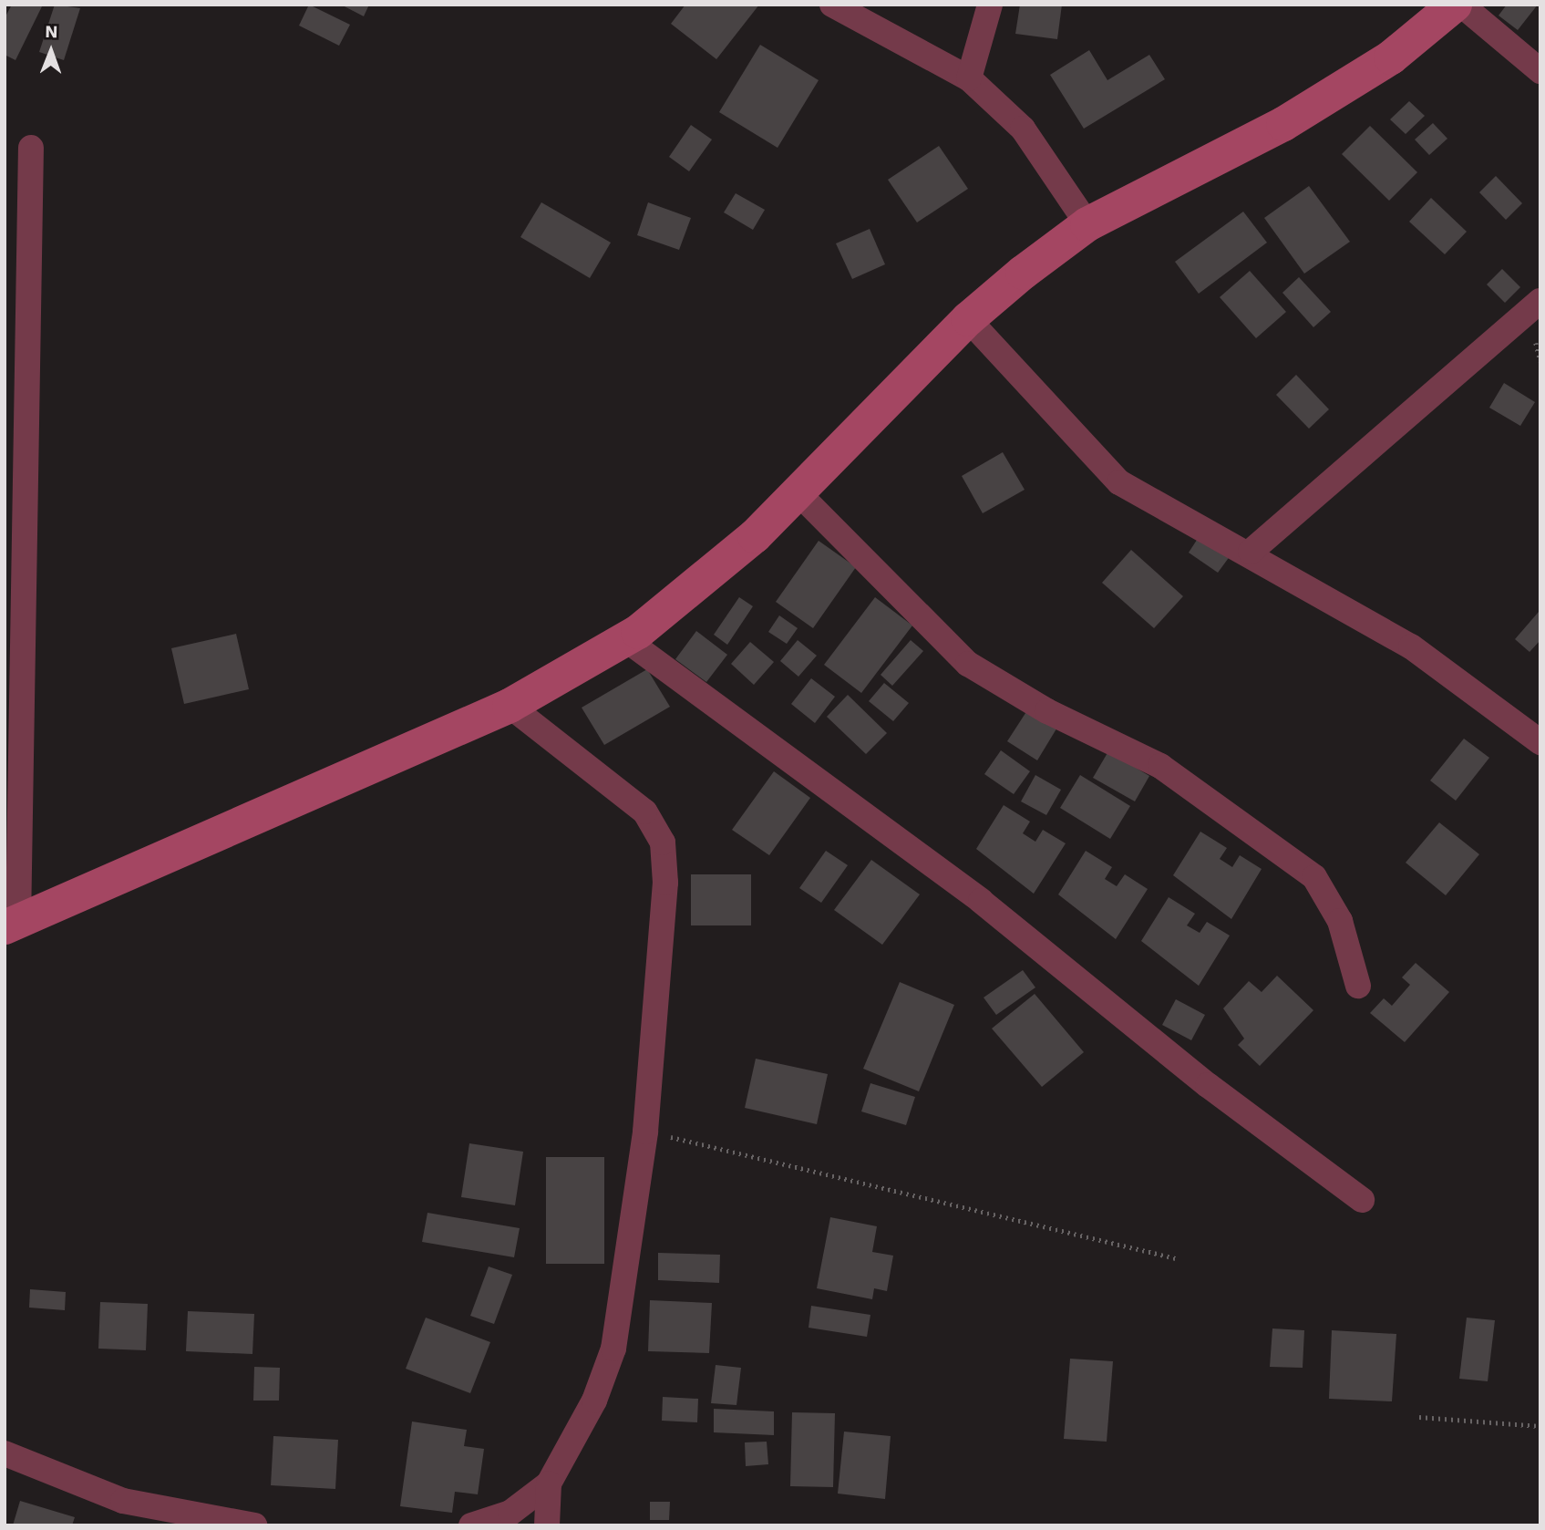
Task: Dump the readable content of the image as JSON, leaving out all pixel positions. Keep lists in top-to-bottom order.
{
  "north": "top"
}
